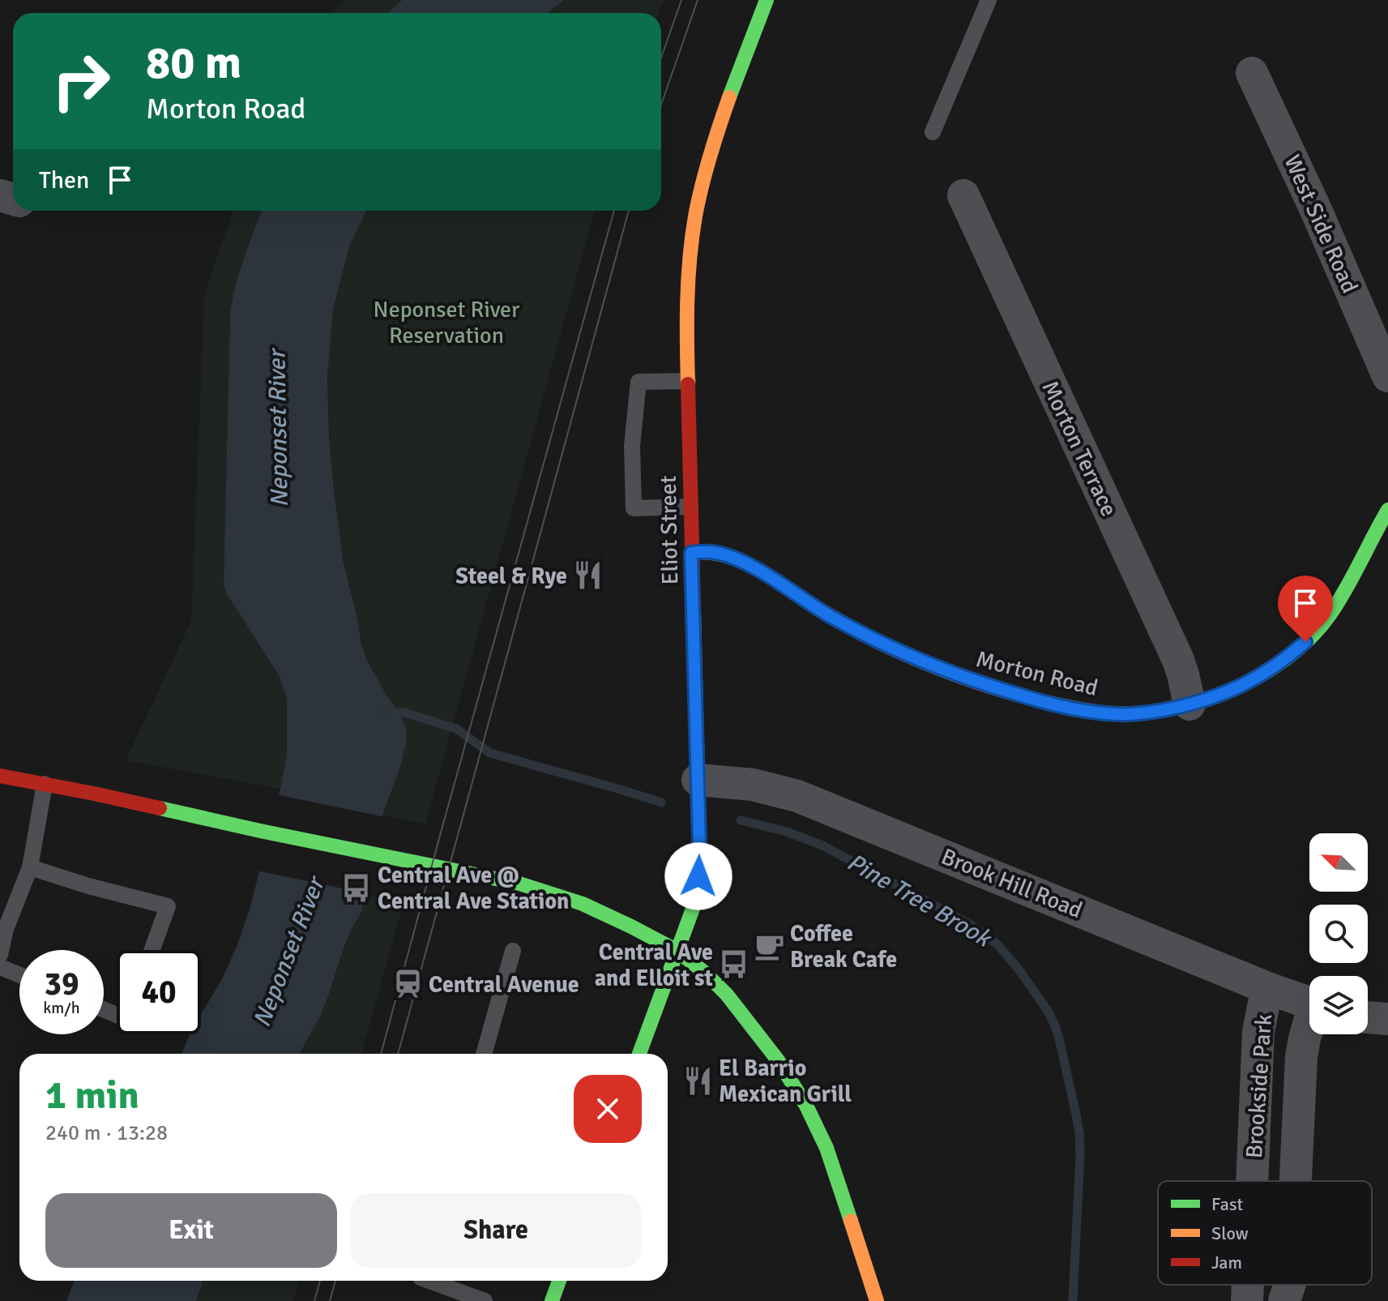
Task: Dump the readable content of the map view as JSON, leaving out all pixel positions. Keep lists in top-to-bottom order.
{
  "streets": {
    "street": [
      "West Side Road",
      "Morton Terrace",
      "Eliot Street",
      "Morton Road",
      "Brook Hill Road",
      "Brookside Park"
    ]
  },
  "crossings": [
    ["Morton Terrace", "Morton Road"],
    ["Eliot Street", "Morton Road"],
    ["Eliot Street", "Brook Hill Road"],
    ["Brook Hill Road", "Brookside Park"]
  ],
  "water": ["Neponset River", "Pine Tree Brook"],
  "parks": ["Neponset River Reservation"],
  "places": {
    "restaurant": ["Steel & Rye", "El Barrio Mexican Grill"],
    "bus stop": ["Central Ave @ Central Ave Station", "Central Ave and Elloit st"],
    "cafe": ["Coffee Break Cafe"],
    "station": ["Central Avenue"]
  },
  "legend": ["Fast", "Slow", "Jam"],
  "north": "top left",
  "page": {
    "turn": ["80 m", "Morton Road"],
    "then": "Then",
    "speed": "39 km/h",
    "limit": "40",
    "heading": ["1 min", "240 m · 13:28"],
    "buttons": ["Exit", "Share"]
  }
}
